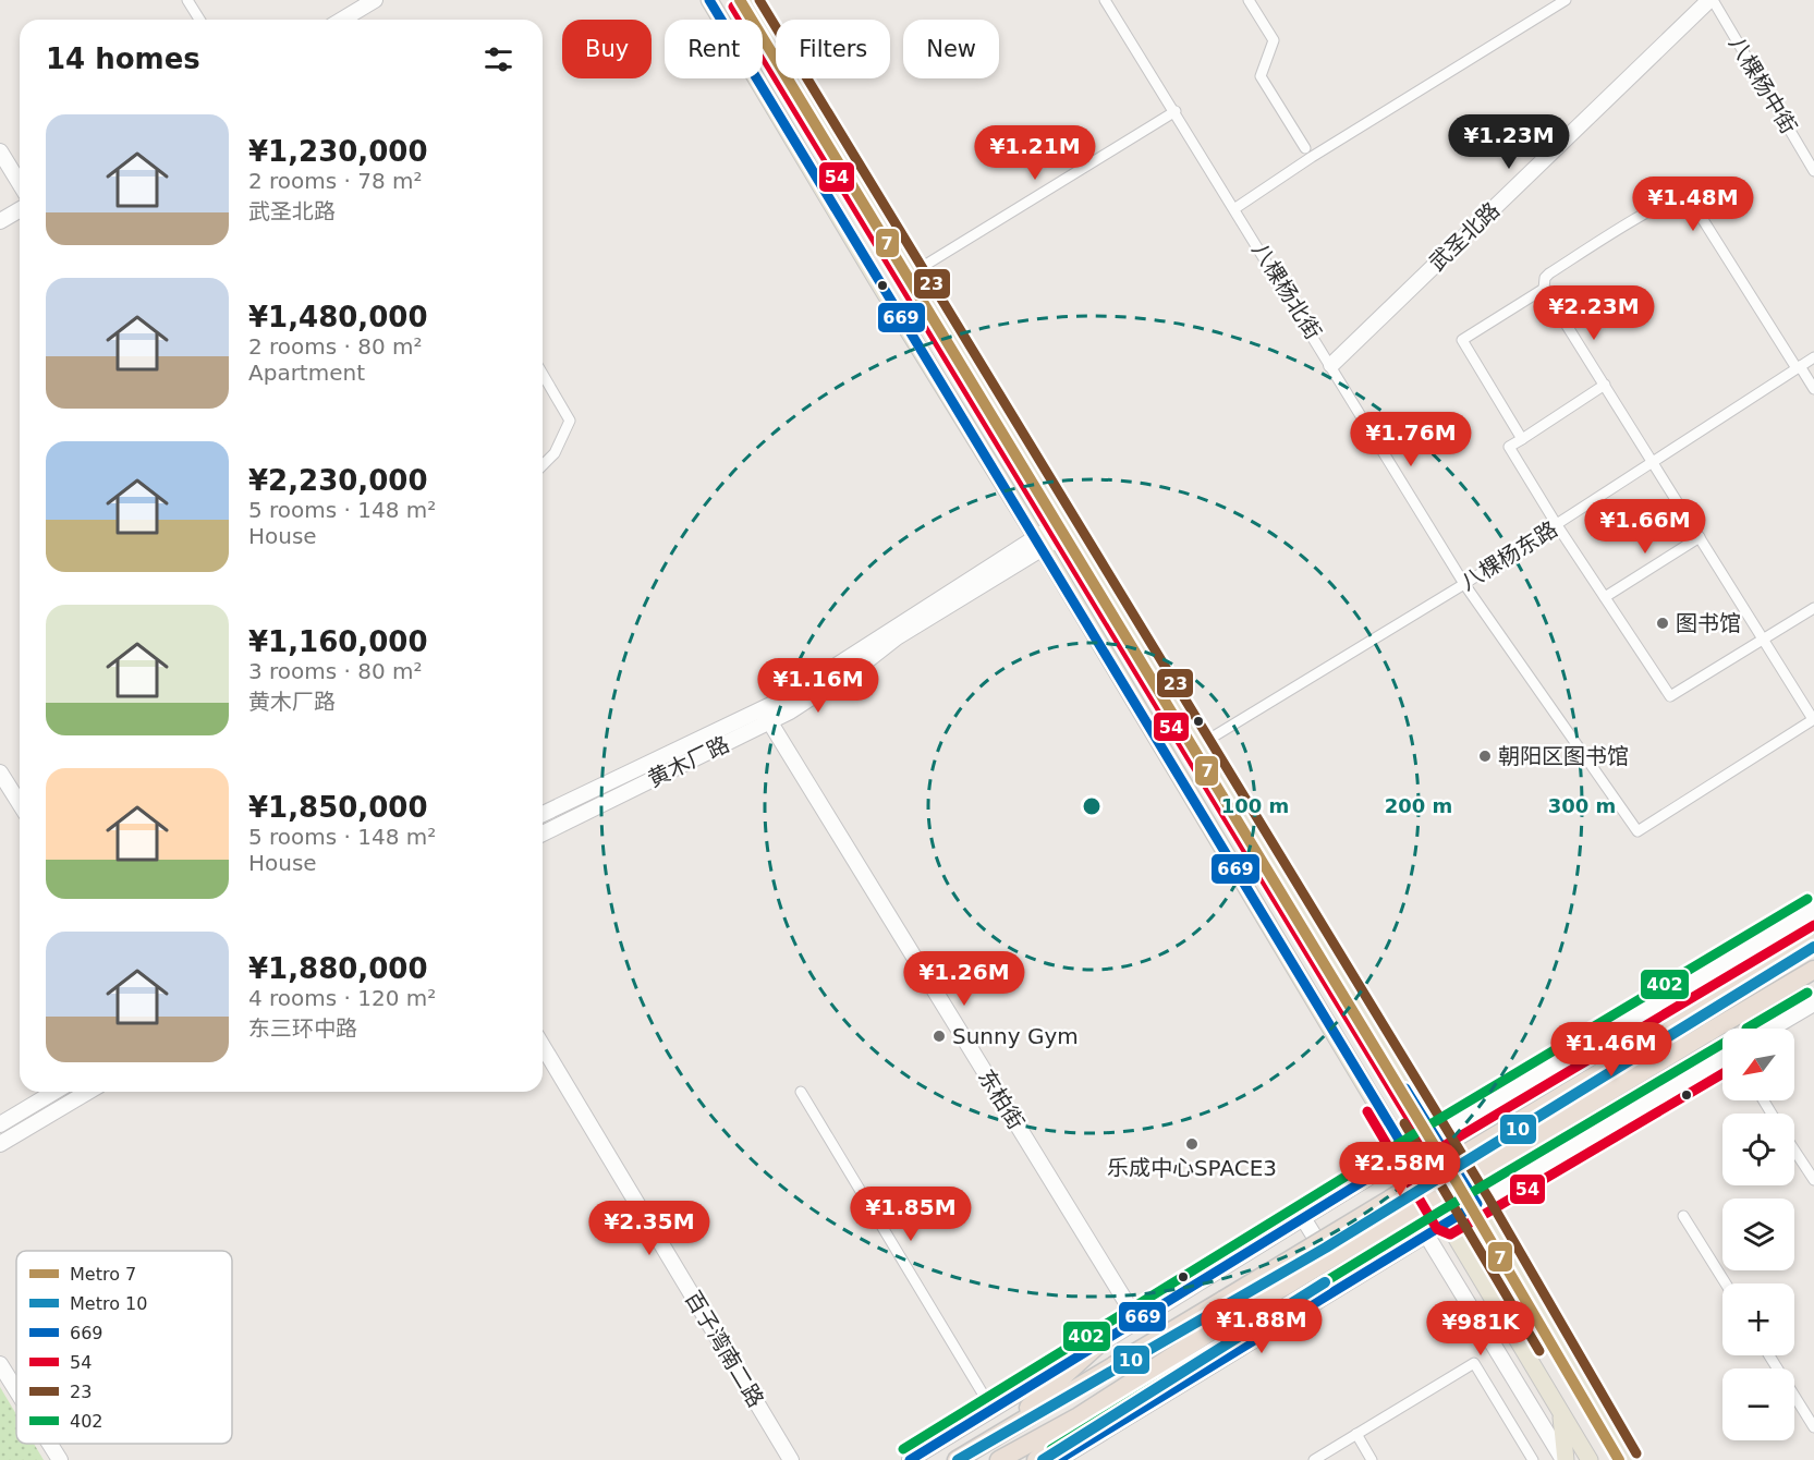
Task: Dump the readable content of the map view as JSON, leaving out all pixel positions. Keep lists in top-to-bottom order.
{
  "streets": {
    "street": [
      "八棵杨中街",
      "武圣北路",
      "八棵杨北街",
      "八棵杨东路",
      "黄木厂路",
      "东柏街",
      "百子湾南二路"
    ]
  },
  "crossings": [
    ["八棵杨中街", "武圣北路"],
    ["武圣北路", "八棵杨北街"],
    ["八棵杨北街", "八棵杨东路"],
    ["黄木厂路", "东柏街"]
  ],
  "places": [
    "图书馆",
    "朝阳区图书馆",
    "Sunny Gym",
    "乐成中心SPACE3"
  ],
  "lines": [
    "metro line 7",
    "transit line 669",
    "transit line 23",
    "transit line 54",
    "transit line 402",
    "metro line 10"
  ],
  "legend": [
    "Metro 7",
    "Metro 10",
    "669",
    "54",
    "23",
    "402"
  ],
  "north": "bottom left",
  "page": {
    "chip": [
      "Buy",
      "Rent",
      "Filters",
      "New"
    ],
    "heading": "14 homes",
    "list": [
      {
        "name": "¥1,230,000",
        "note": "2 rooms · 78 m² · 武圣北路"
      },
      {
        "name": "¥1,480,000",
        "note": "2 rooms · 80 m² · Apartment"
      },
      {
        "name": "¥2,230,000",
        "note": "5 rooms · 148 m² · House"
      },
      {
        "name": "¥1,160,000",
        "note": "3 rooms · 80 m² · 黄木厂路"
      },
      {
        "name": "¥1,850,000",
        "note": "5 rooms · 148 m² · House"
      },
      {
        "name": "¥1,880,000",
        "note": "4 rooms · 120 m² · 东三环中路"
      }
    ],
    "price": [
      "¥1.23M",
      "¥1.21M",
      "¥1.48M",
      "¥2.23M",
      "¥1.76M",
      "¥1.66M",
      "¥1.16M",
      "¥1.26M",
      "¥1.46M",
      "¥2.58M",
      "¥1.85M",
      "¥2.35M",
      "¥1.88M",
      "¥981K"
    ],
    "map_buttons": ["+", "−"]
  },
  "rings": ["100 m", "200 m", "300 m"]
}
